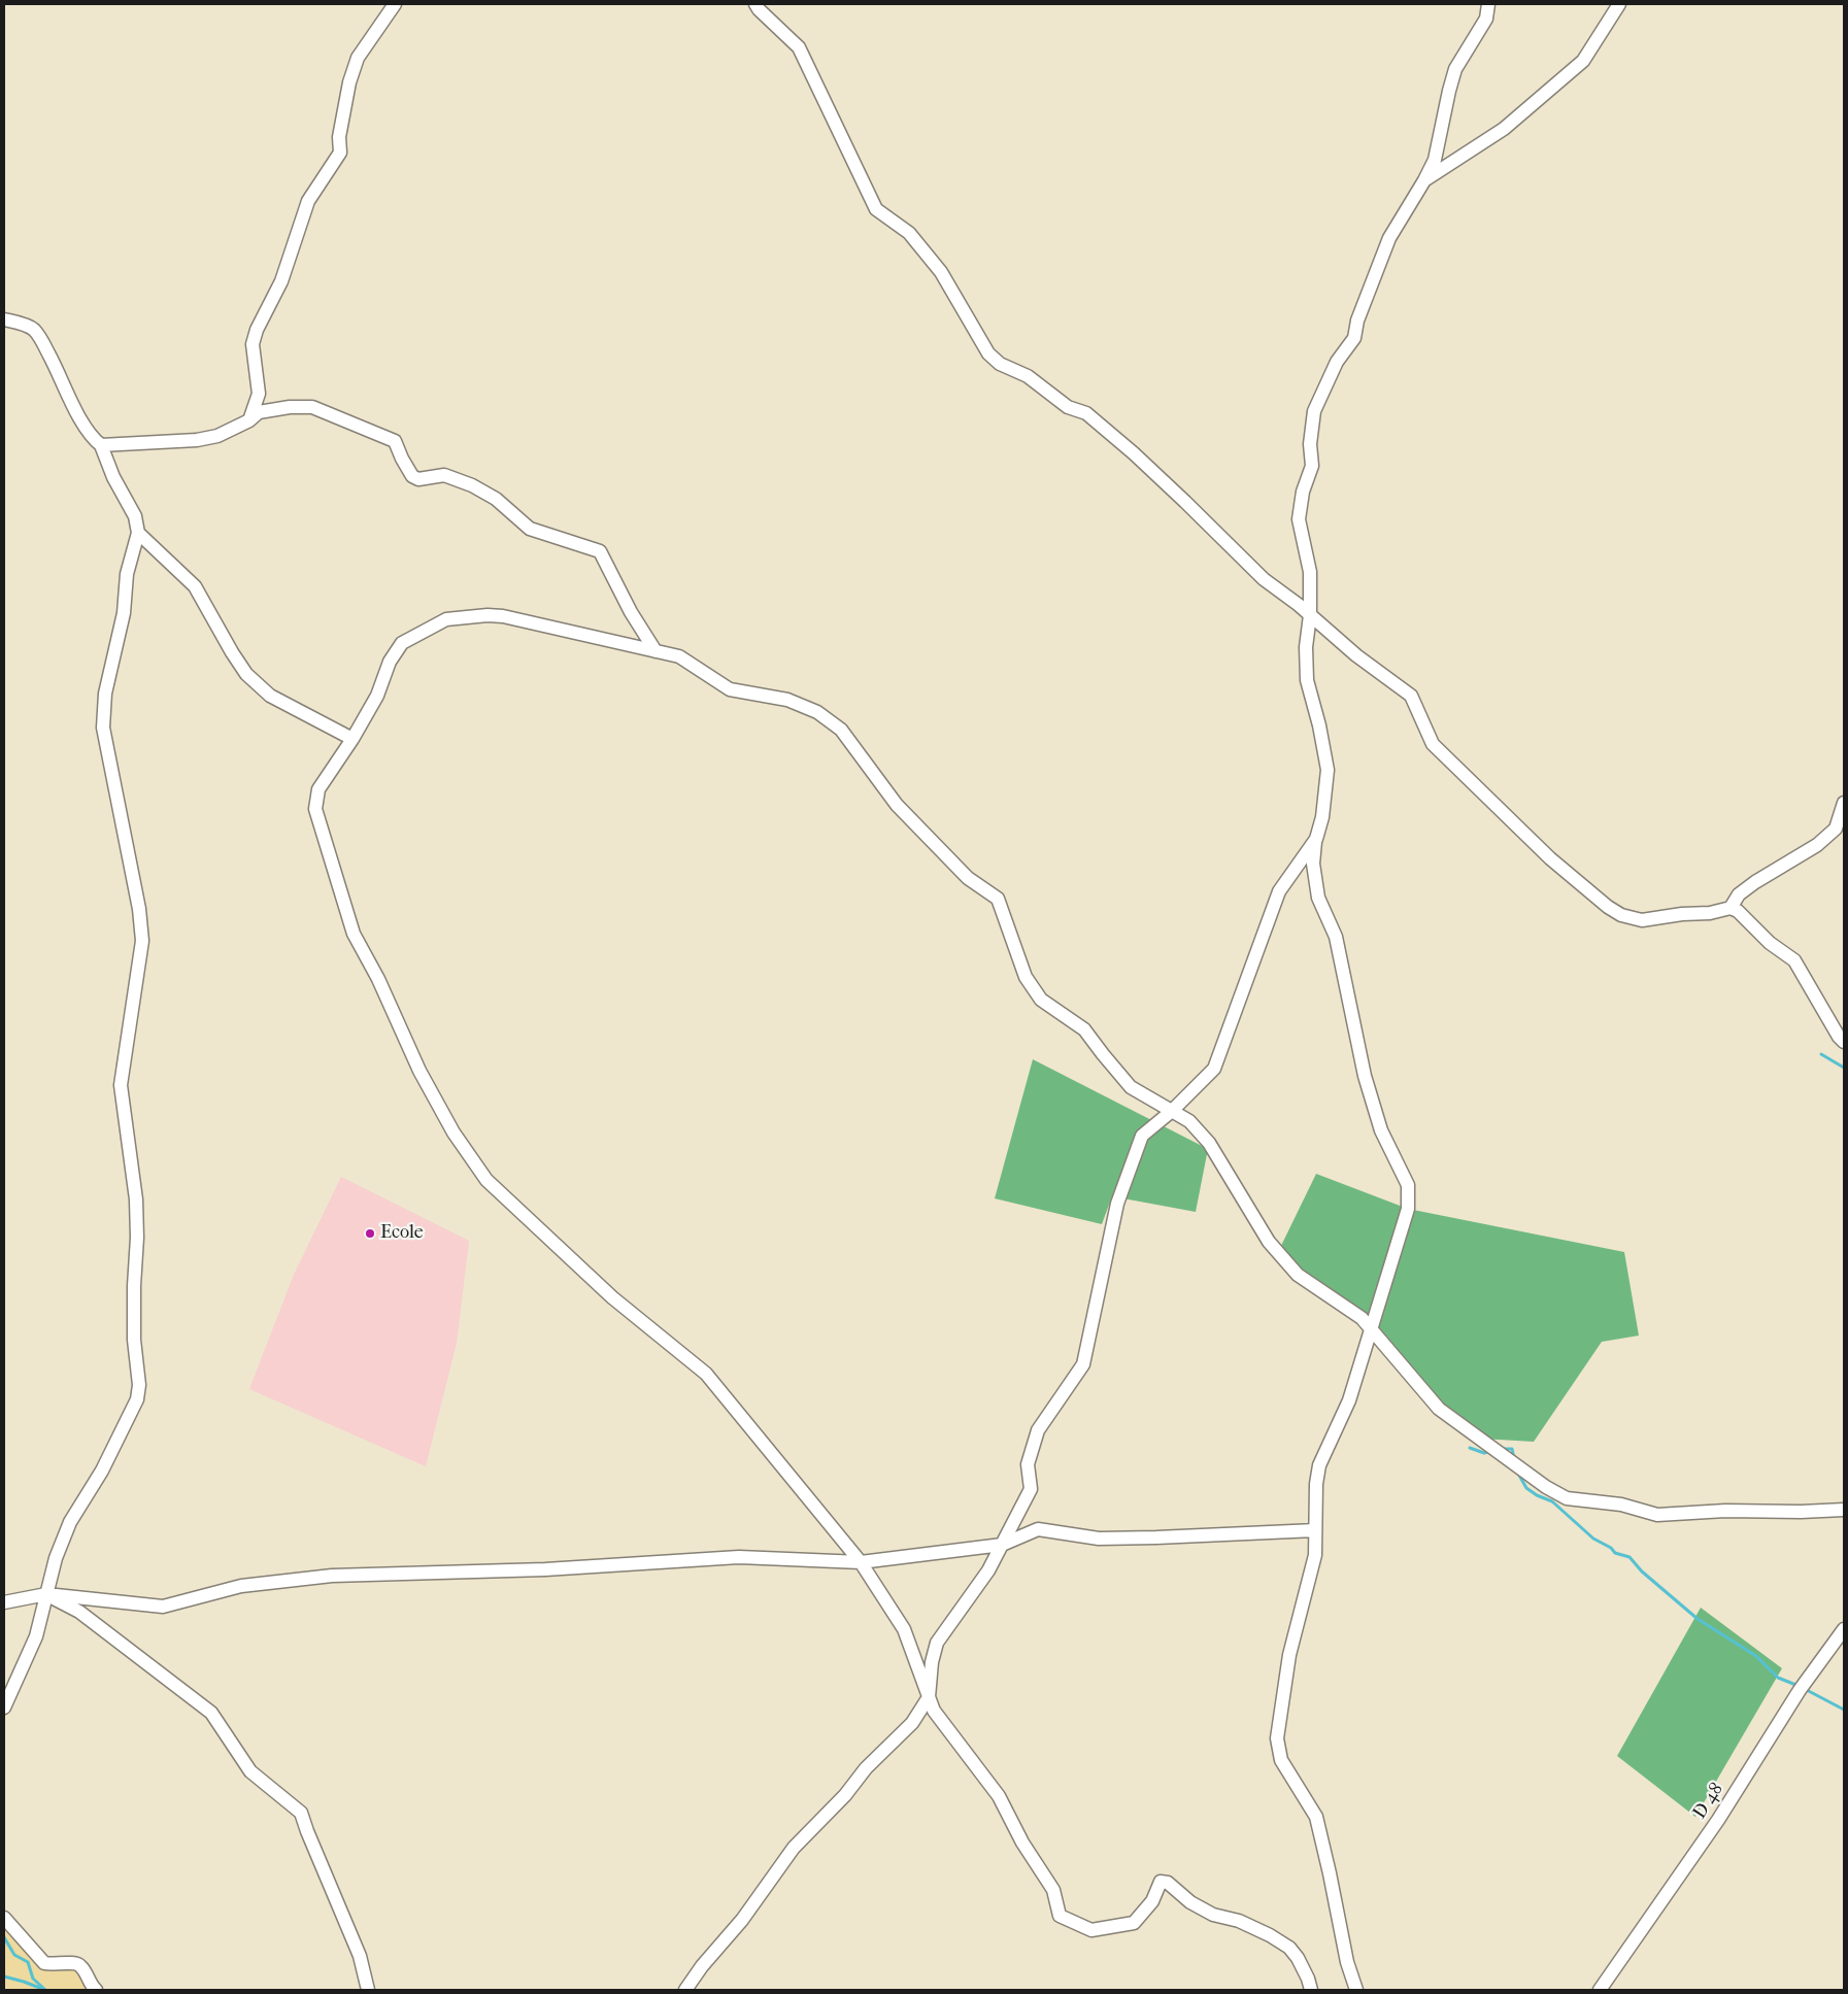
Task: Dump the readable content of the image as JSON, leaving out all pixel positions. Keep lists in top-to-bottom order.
{
  "streets": {
    "street": ["D 48"]
  },
  "places": ["Ecole"]
}
